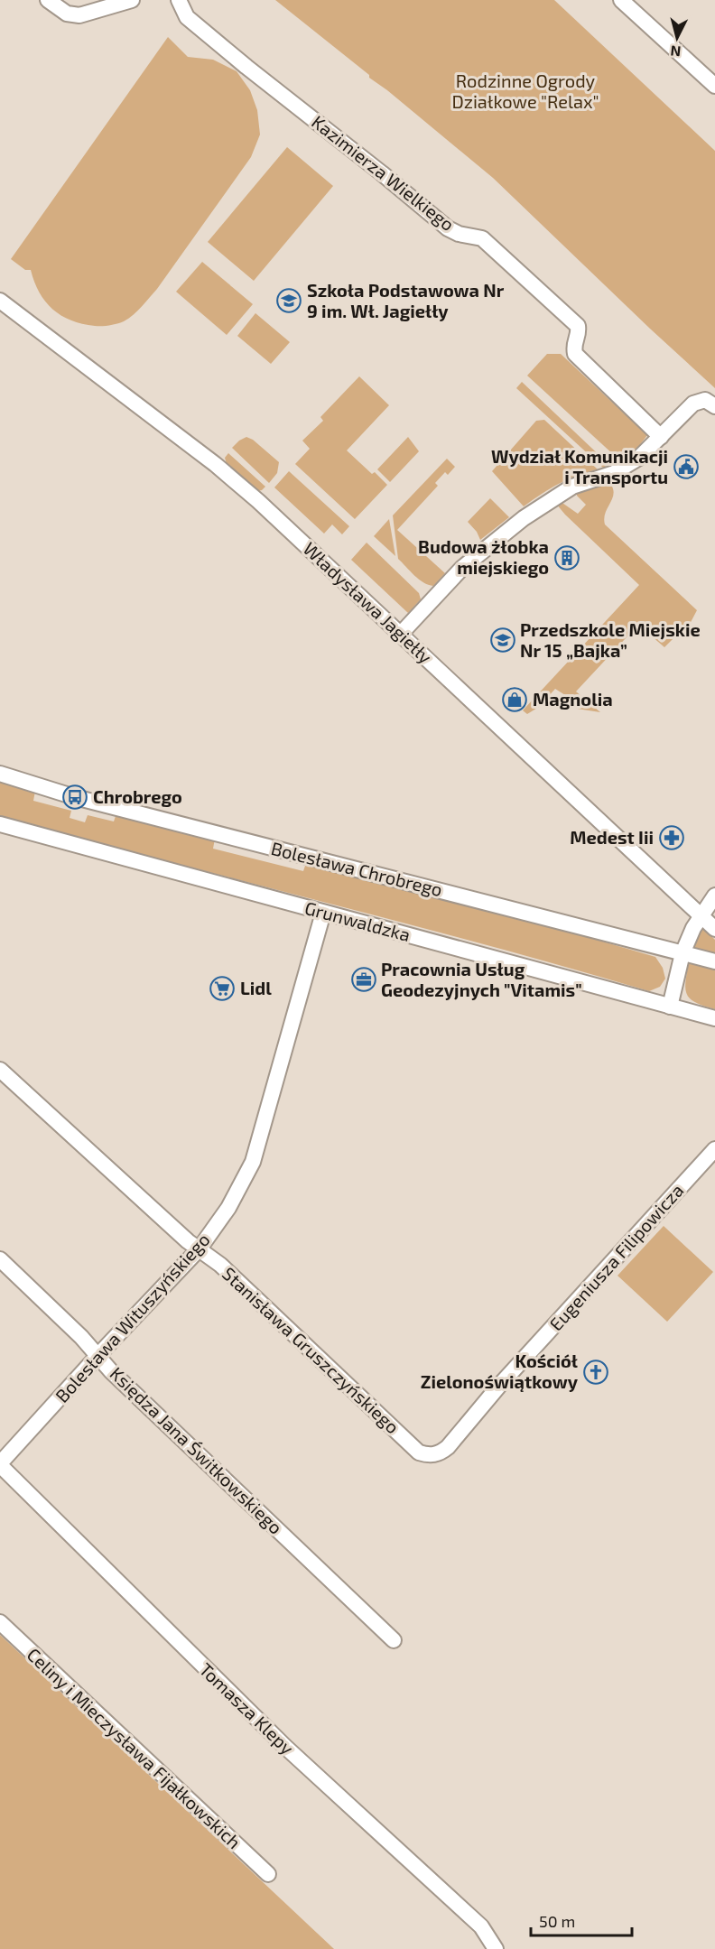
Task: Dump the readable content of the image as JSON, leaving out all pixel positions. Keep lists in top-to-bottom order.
{
  "streets": {
    "street": [
      "Kazimierza Wielkiego",
      "Władysława Jagiełły",
      "Bolesława Chrobrego",
      "Grunwaldzka",
      "Eugeniusza Filipowicza",
      "Bolesława Wituszyńskiego",
      "Stanisława Gruszczyńskiego",
      "Księdza Jana Świtkowskiego",
      "Tomasza Klepy",
      "Celiny i Mieczysława Fijałkowskich"
    ]
  },
  "crossings": [
    ["Grunwaldzka", "Bolesława Wituszyńskiego"],
    ["Eugeniusza Filipowicza", "Stanisława Gruszczyńskiego"],
    ["Bolesława Wituszyńskiego", "Stanisława Gruszczyńskiego"],
    ["Bolesława Wituszyńskiego", "Księdza Jana Świtkowskiego"],
    ["Bolesława Wituszyńskiego", "Tomasza Klepy"]
  ],
  "parks": ["Rodzinne Ogrody Działkowe \"Relax\""],
  "places": {
    "school or university": ["Szkoła Podstawowa Nr 9 im. Wł. Jagiełły", "Przedszkole Miejskie Nr 15 „Bajka”"],
    "public building": ["Wydział Komunikacji i Transportu"],
    "building": ["Budowa żłobka miejskiego"],
    "shop": ["Magnolia"],
    "bus stop": ["Chrobrego"],
    "pharmacy": ["Medest Iii"],
    "office": ["Pracownia Usług Geodezyjnych \"Vitamis\""],
    "supermarket": ["Lidl"],
    "church": ["Kościół Zielonoświątkowy"]
  },
  "scale_bar": "50 m",
  "north": "bottom"
}
